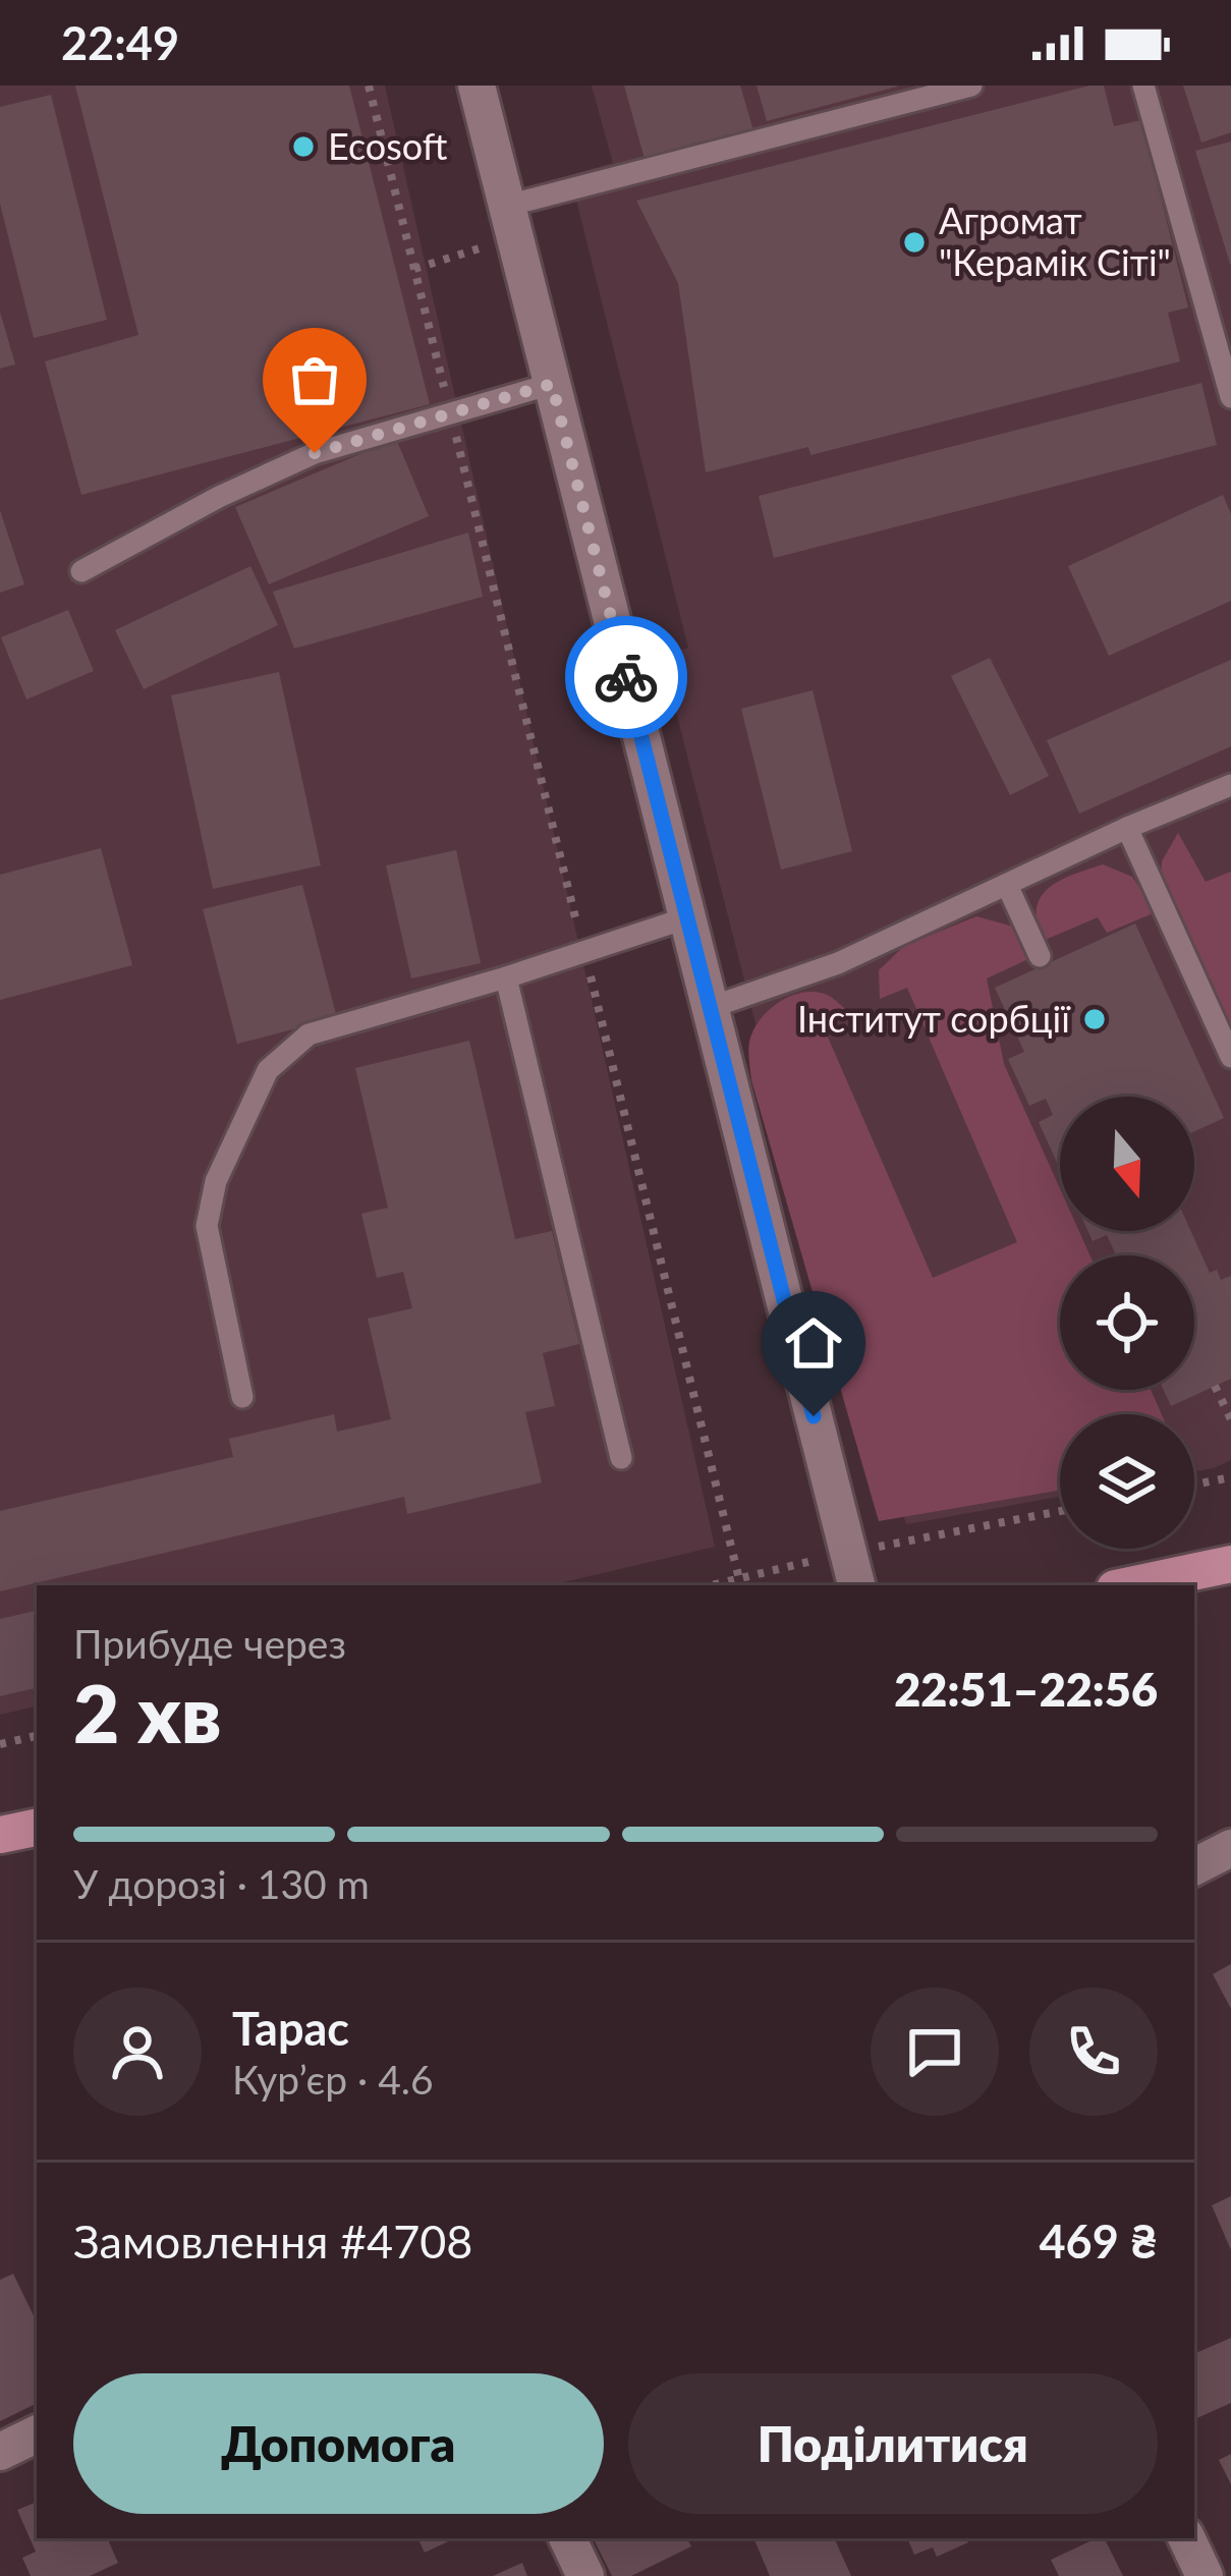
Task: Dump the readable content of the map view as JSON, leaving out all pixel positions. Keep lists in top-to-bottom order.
{
  "places": ["Ecosoft", "Агромат \"Керамік Сіті\"", "Інститут сорбції"],
  "north": "bottom",
  "page": {
    "status": "22:49",
    "heading": ["2 хв", "Прибуде через", "22:51–22:56"],
    "panel": [
      "Тарас",
      "Кур’єр · 4.6",
      "Замовлення #4708",
      "469 ₴"
    ],
    "bar": "У дорозі · 130 m",
    "buttons": ["Допомога", "Поділитися"]
  }
}
